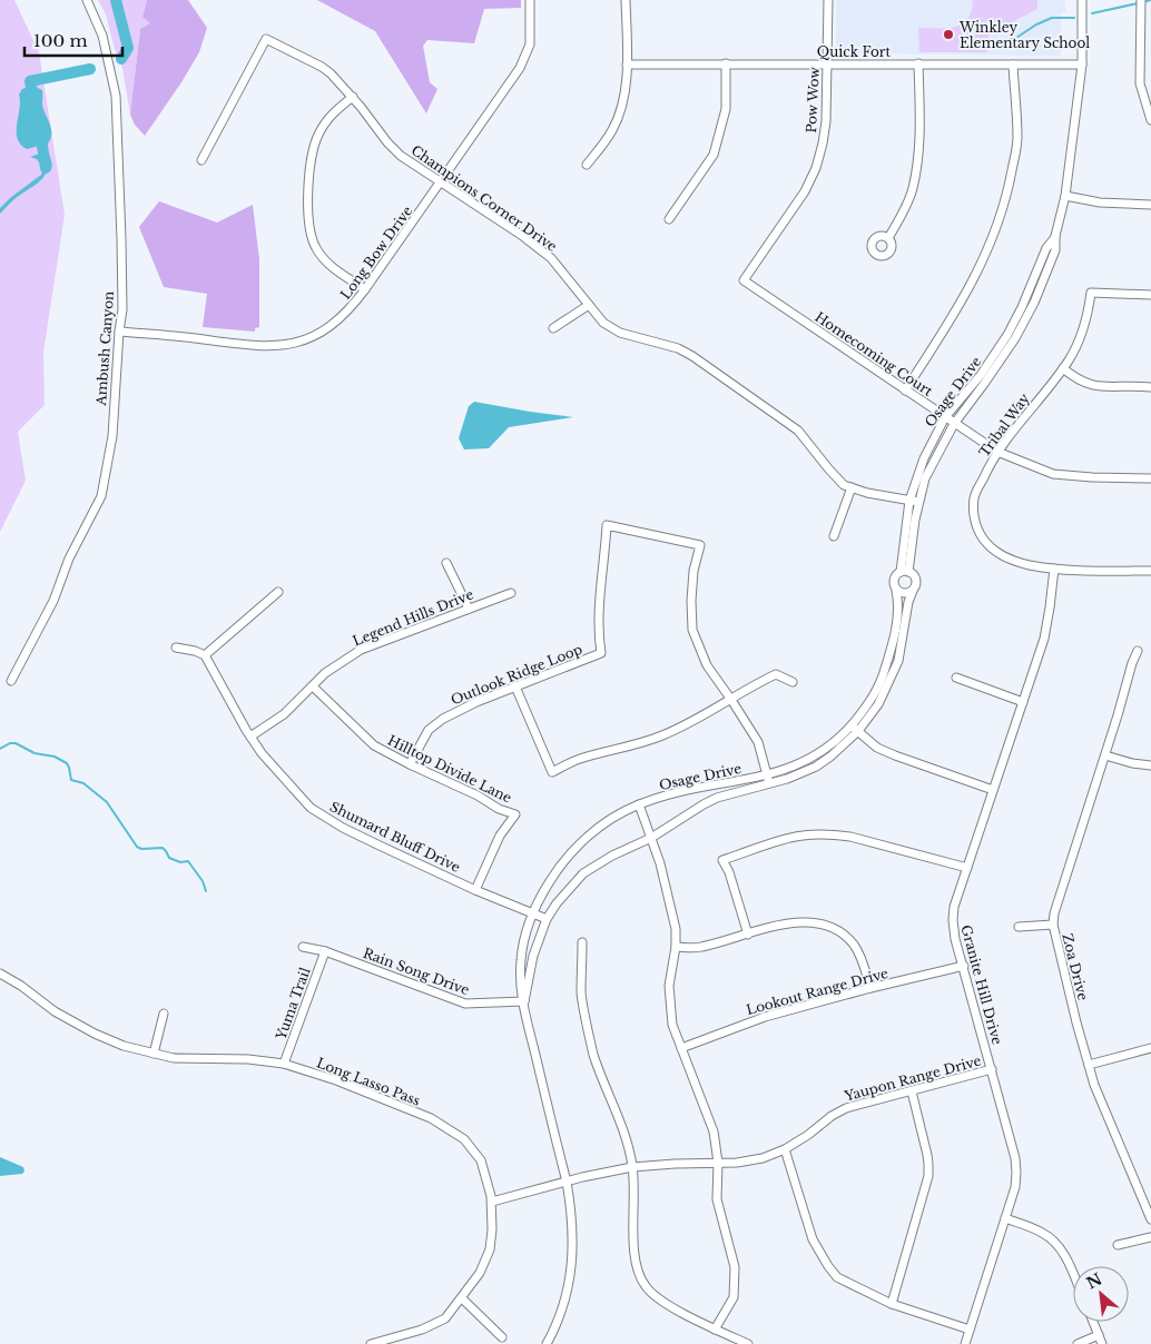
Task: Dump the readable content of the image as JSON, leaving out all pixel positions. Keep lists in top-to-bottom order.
{
  "streets": {
    "street": [
      "Quick Fort",
      "Pow Wow",
      "Champions Corner Drive",
      "Long Bow Drive",
      "Ambush Canyon",
      "Homecoming Court",
      "Osage Drive",
      "Tribal Way",
      "Legend Hills Drive",
      "Outlook Ridge Loop",
      "Hilltop Divide Lane",
      "Shumard Bluff Drive",
      "Zoa Drive",
      "Rain Song Drive",
      "Granite Hill Drive",
      "Lookout Range Drive",
      "Yuma Trail",
      "Yaupon Range Drive",
      "Long Lasso Pass"
    ]
  },
  "crossings": [
    ["Quick Fort", "Pow Wow"],
    ["Quick Fort", "Osage Drive"],
    ["Pow Wow", "Homecoming Court"],
    ["Champions Corner Drive", "Long Bow Drive"],
    ["Champions Corner Drive", "Osage Drive"],
    ["Long Bow Drive", "Ambush Canyon"],
    ["Homecoming Court", "Osage Drive"],
    ["Homecoming Court", "Tribal Way"],
    ["Osage Drive", "Shumard Bluff Drive"],
    ["Osage Drive", "Rain Song Drive"],
    ["Osage Drive", "Yaupon Range Drive"],
    ["Tribal Way", "Granite Hill Drive"],
    ["Legend Hills Drive", "Hilltop Divide Lane"],
    ["Legend Hills Drive", "Shumard Bluff Drive"],
    ["Outlook Ridge Loop", "Hilltop Divide Lane"],
    ["Hilltop Divide Lane", "Shumard Bluff Drive"],
    ["Rain Song Drive", "Yuma Trail"],
    ["Granite Hill Drive", "Lookout Range Drive"],
    ["Granite Hill Drive", "Yaupon Range Drive"],
    ["Yuma Trail", "Long Lasso Pass"],
    ["Yaupon Range Drive", "Long Lasso Pass"]
  ],
  "places": ["Winkley Elementary School"],
  "scale_bar": "100 m",
  "north": "top left"
}
